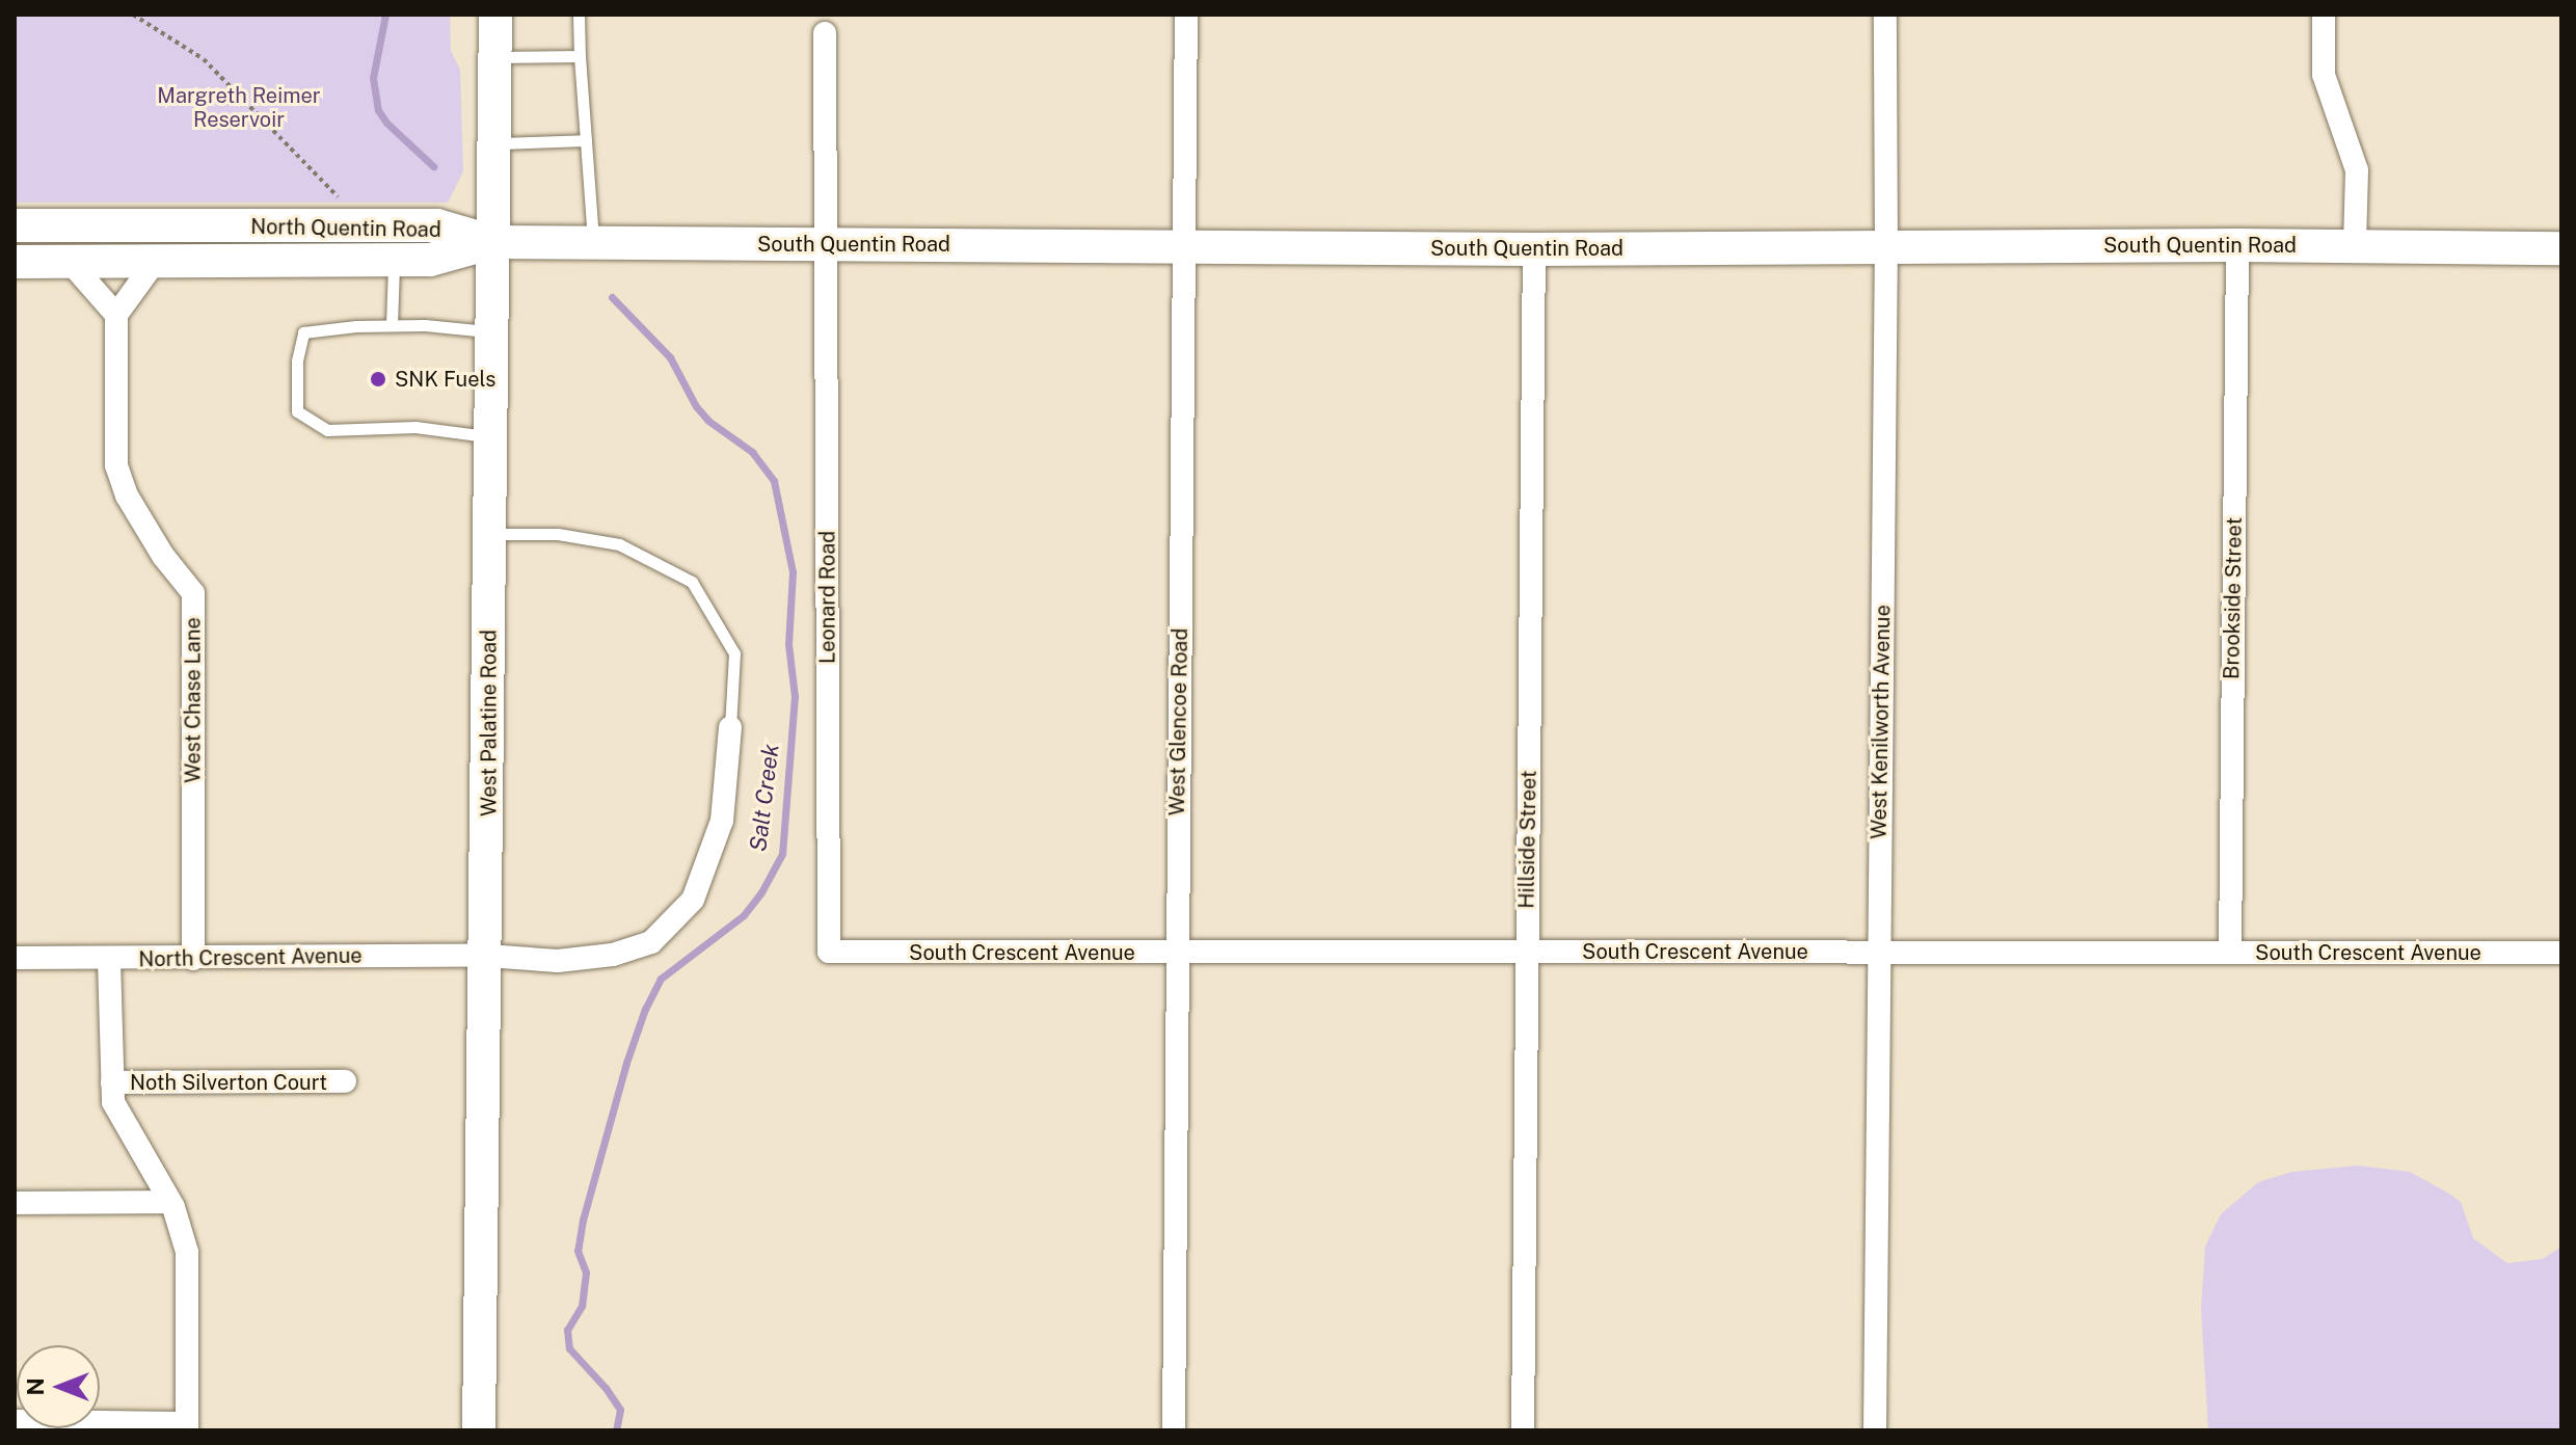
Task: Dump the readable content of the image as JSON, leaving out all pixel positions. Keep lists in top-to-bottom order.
{
  "streets": {
    "main road": ["North Quentin Road", "South Quentin Road", "West Palatine Road"],
    "street": [
      "Leonard Road",
      "Brookside Street",
      "West Chase Lane",
      "West Glencoe Road",
      "West Kenilworth Avenue",
      "Hillside Street",
      "South Crescent Avenue",
      "North Crescent Avenue",
      "Noth Silverton Court"
    ]
  },
  "crossings": [
    ["North Quentin Road", "South Quentin Road"],
    ["North Quentin Road", "West Palatine Road"],
    ["South Quentin Road", "Leonard Road"],
    ["South Quentin Road", "Brookside Street"],
    ["South Quentin Road", "West Glencoe Road"],
    ["South Quentin Road", "West Kenilworth Avenue"],
    ["South Quentin Road", "West Palatine Road"],
    ["South Quentin Road", "Hillside Street"],
    ["Leonard Road", "South Crescent Avenue"],
    ["Brookside Street", "South Crescent Avenue"],
    ["West Chase Lane", "North Crescent Avenue"],
    ["West Glencoe Road", "South Crescent Avenue"],
    ["West Kenilworth Avenue", "South Crescent Avenue"],
    ["West Palatine Road", "North Crescent Avenue"],
    ["Hillside Street", "South Crescent Avenue"]
  ],
  "water": ["Salt Creek"],
  "parks": ["Margreth Reimer Reservoir"],
  "places": ["SNK Fuels"],
  "north": "left"
}
